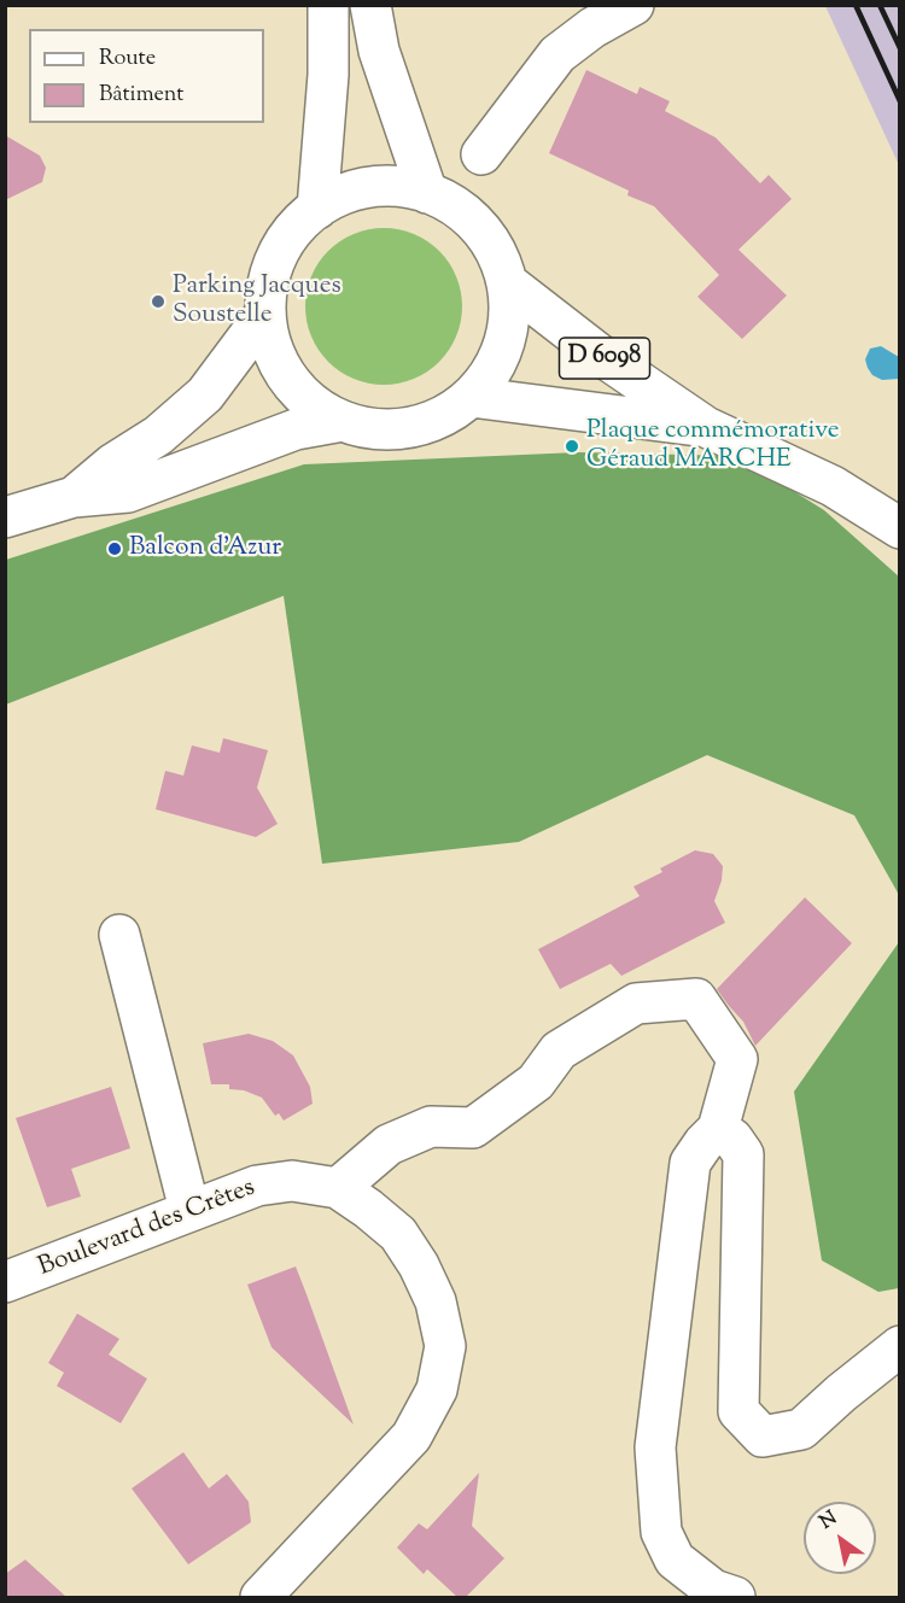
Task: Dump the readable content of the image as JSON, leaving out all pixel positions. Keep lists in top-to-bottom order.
{
  "streets": {
    "street": ["D 6098", "Boulevard des Crêtes"]
  },
  "places": ["Parking Jacques Soustelle", "Plaque commémorative Géraud MARCHE", "Balcon d'Azur"],
  "legend": ["Route", "Bâtiment"],
  "north": "top left"
}
